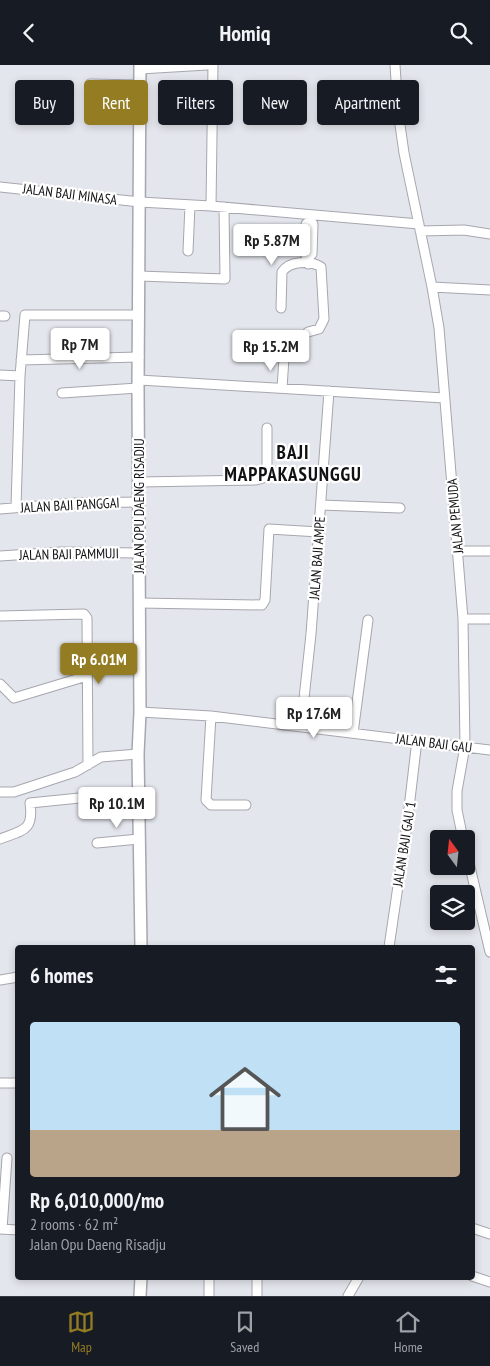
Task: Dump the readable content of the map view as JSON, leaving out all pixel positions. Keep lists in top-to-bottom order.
{
  "streets": {
    "main road": ["JALAN OPU DAENG RISADJU"],
    "street": [
      "JALAN BAJI MINASA",
      "JALAN BAJI PANGGAI",
      "JALAN PEMUDA",
      "JALAN BAJI PAMMUJI",
      "JALAN BAJI AMPE",
      "JALAN BAJI GAU",
      "JALAN BAJI GAU 1"
    ]
  },
  "crossings": [
    ["JALAN BAJI MINASA", "JALAN OPU DAENG RISADJU"],
    ["JALAN BAJI MINASA", "JALAN PEMUDA"],
    ["JALAN BAJI PANGGAI", "JALAN OPU DAENG RISADJU"],
    ["JALAN OPU DAENG RISADJU", "JALAN BAJI PAMMUJI"],
    ["JALAN OPU DAENG RISADJU", "JALAN BAJI GAU"],
    ["JALAN PEMUDA", "JALAN BAJI GAU"],
    ["JALAN BAJI AMPE", "JALAN BAJI GAU"],
    ["JALAN BAJI GAU", "JALAN BAJI GAU 1"]
  ],
  "districts": ["BAJI MAPPAKASUNGGU"],
  "north": "top",
  "page": {
    "header": "Homiq",
    "chip": [
      "Buy",
      "Rent",
      "Filters",
      "New",
      "Apartment"
    ],
    "price": [
      "Rp 5.87M",
      "Rp 7M",
      "Rp 15.2M",
      "Rp 6.01M",
      "Rp 17.6M",
      "Rp 10.1M"
    ],
    "heading": "6 homes",
    "list": [
      {
        "name": "Rp 6,010,000/mo",
        "note": "2 rooms · 62 m² · Jalan Opu Daeng Risadju"
      }
    ],
    "tabs": ["Map", "Saved", "Home"]
  }
}
